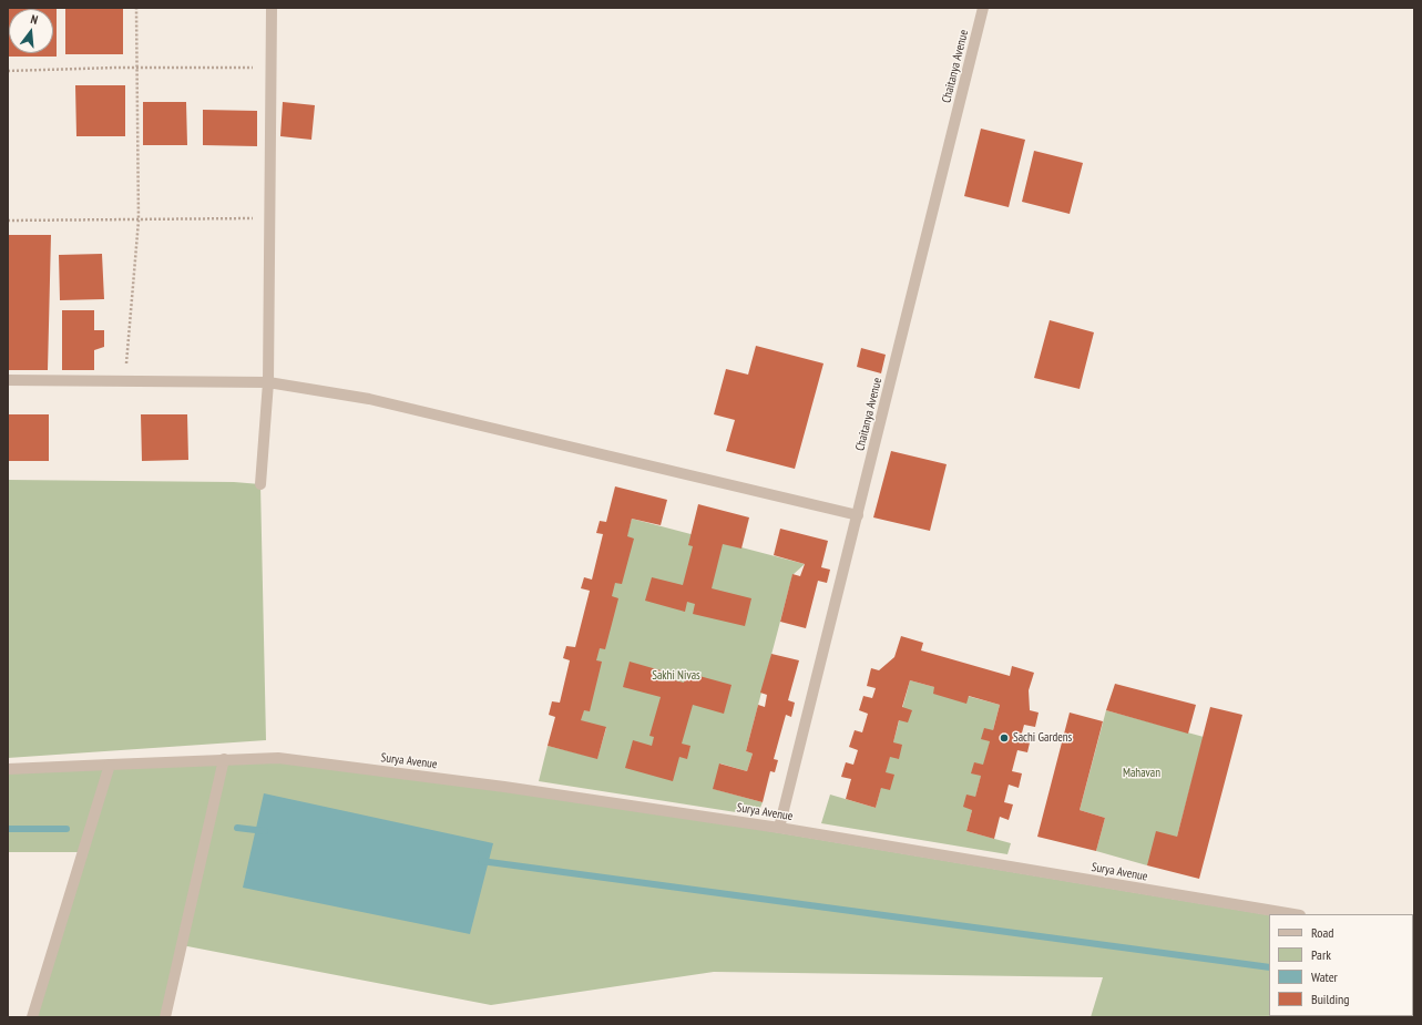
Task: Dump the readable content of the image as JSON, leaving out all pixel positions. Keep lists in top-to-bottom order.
{
  "streets": {
    "street": ["Chaitanya Avenue", "Surya Avenue"]
  },
  "crossings": [
    ["Chaitanya Avenue", "Surya Avenue"]
  ],
  "parks": ["Sakhi Nivas", "Mahavan"],
  "places": ["Sachi Gardens"],
  "legend": [
    "Road",
    "Park",
    "Water",
    "Building"
  ],
  "north": "top"
}
